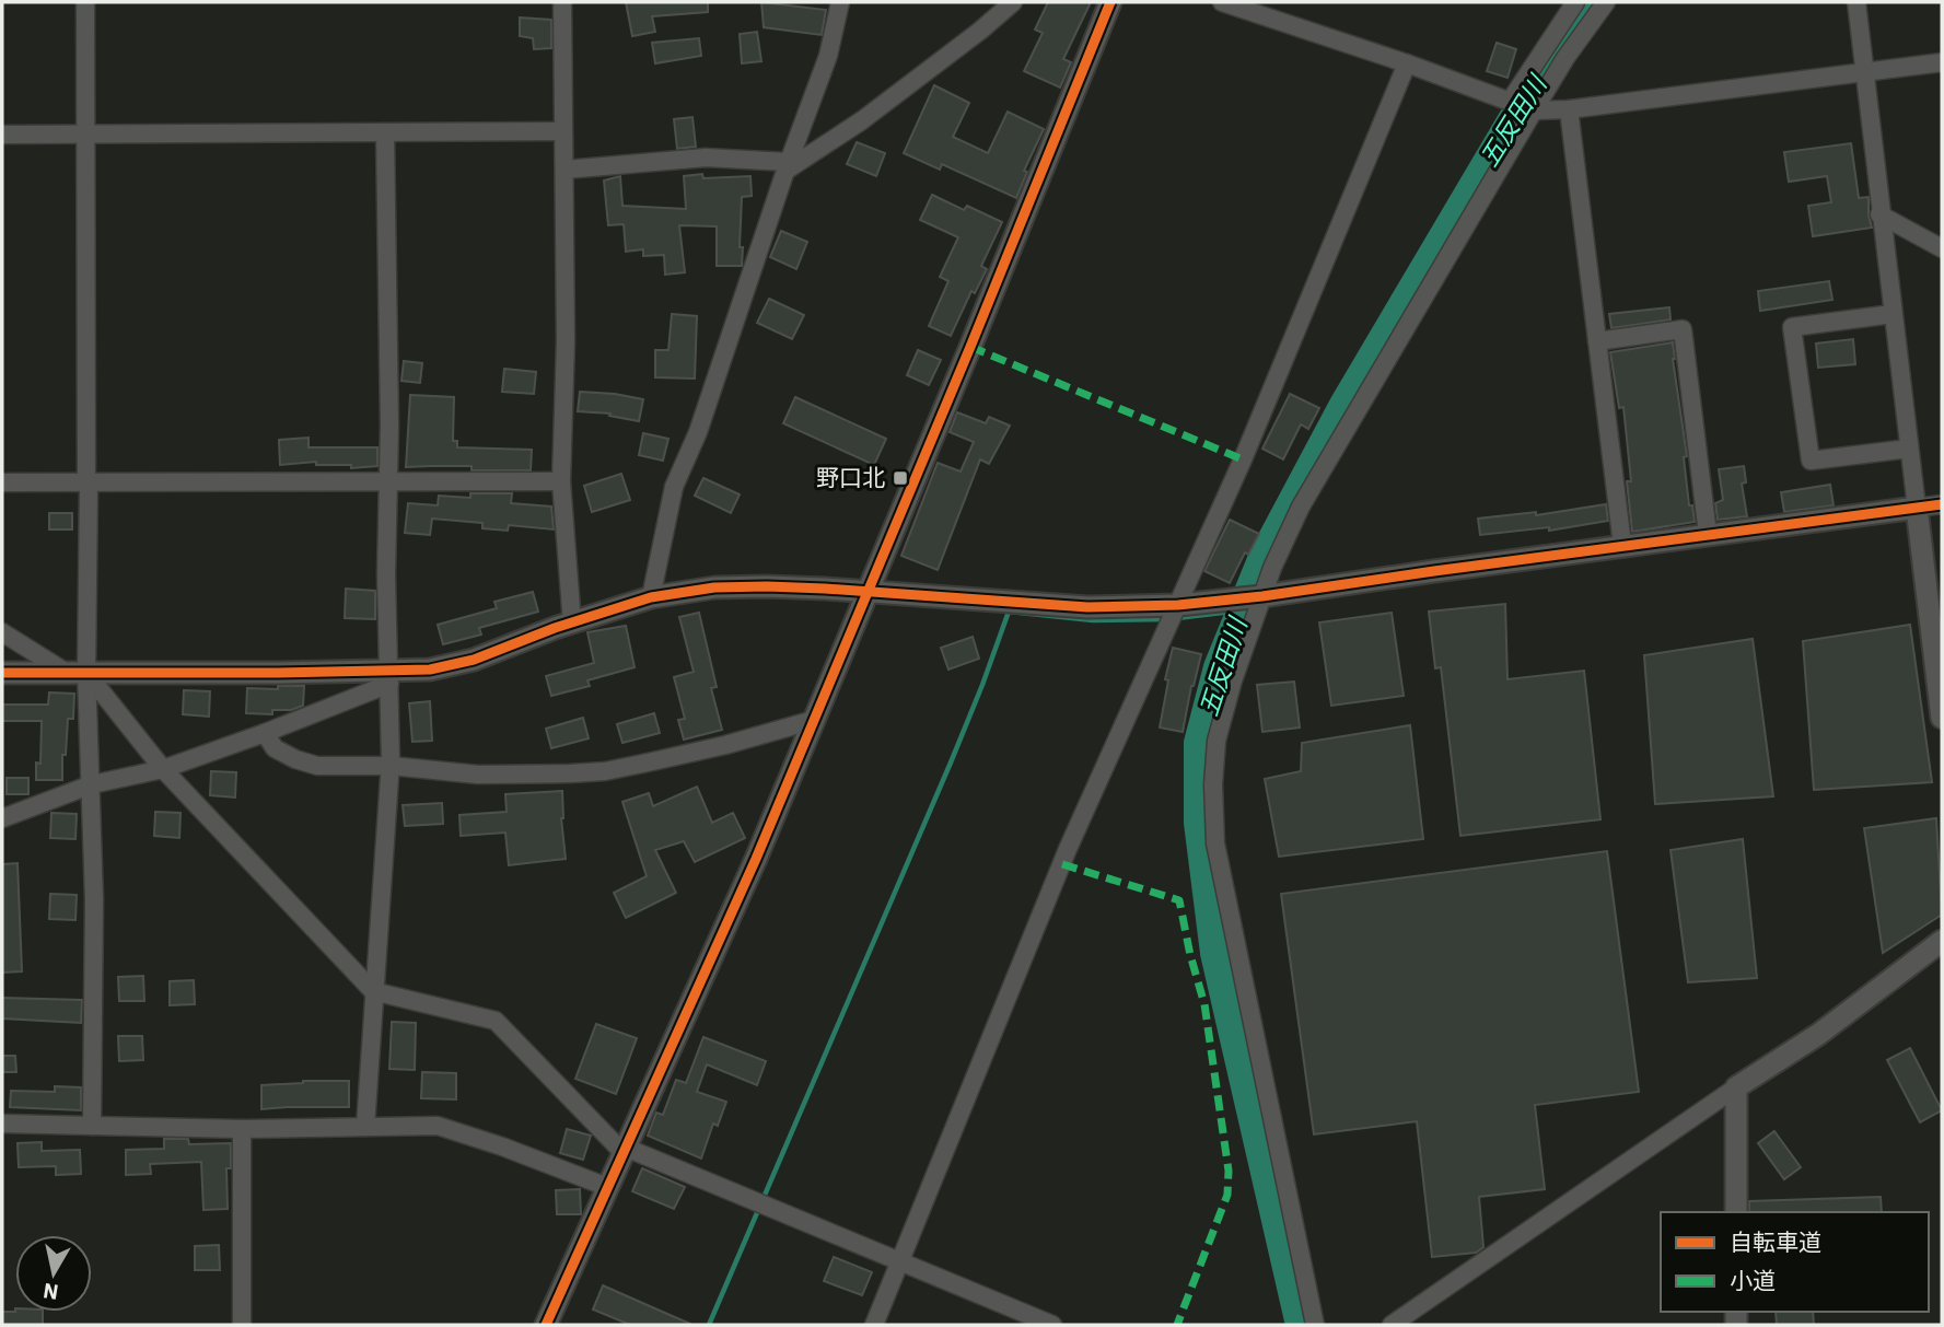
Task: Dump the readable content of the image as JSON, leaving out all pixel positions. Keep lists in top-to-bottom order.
{
  "water": ["五反田川"],
  "places": {
    "transit": ["野口北"]
  },
  "legend": ["自転車道", "小道"],
  "north": "bottom"
}
